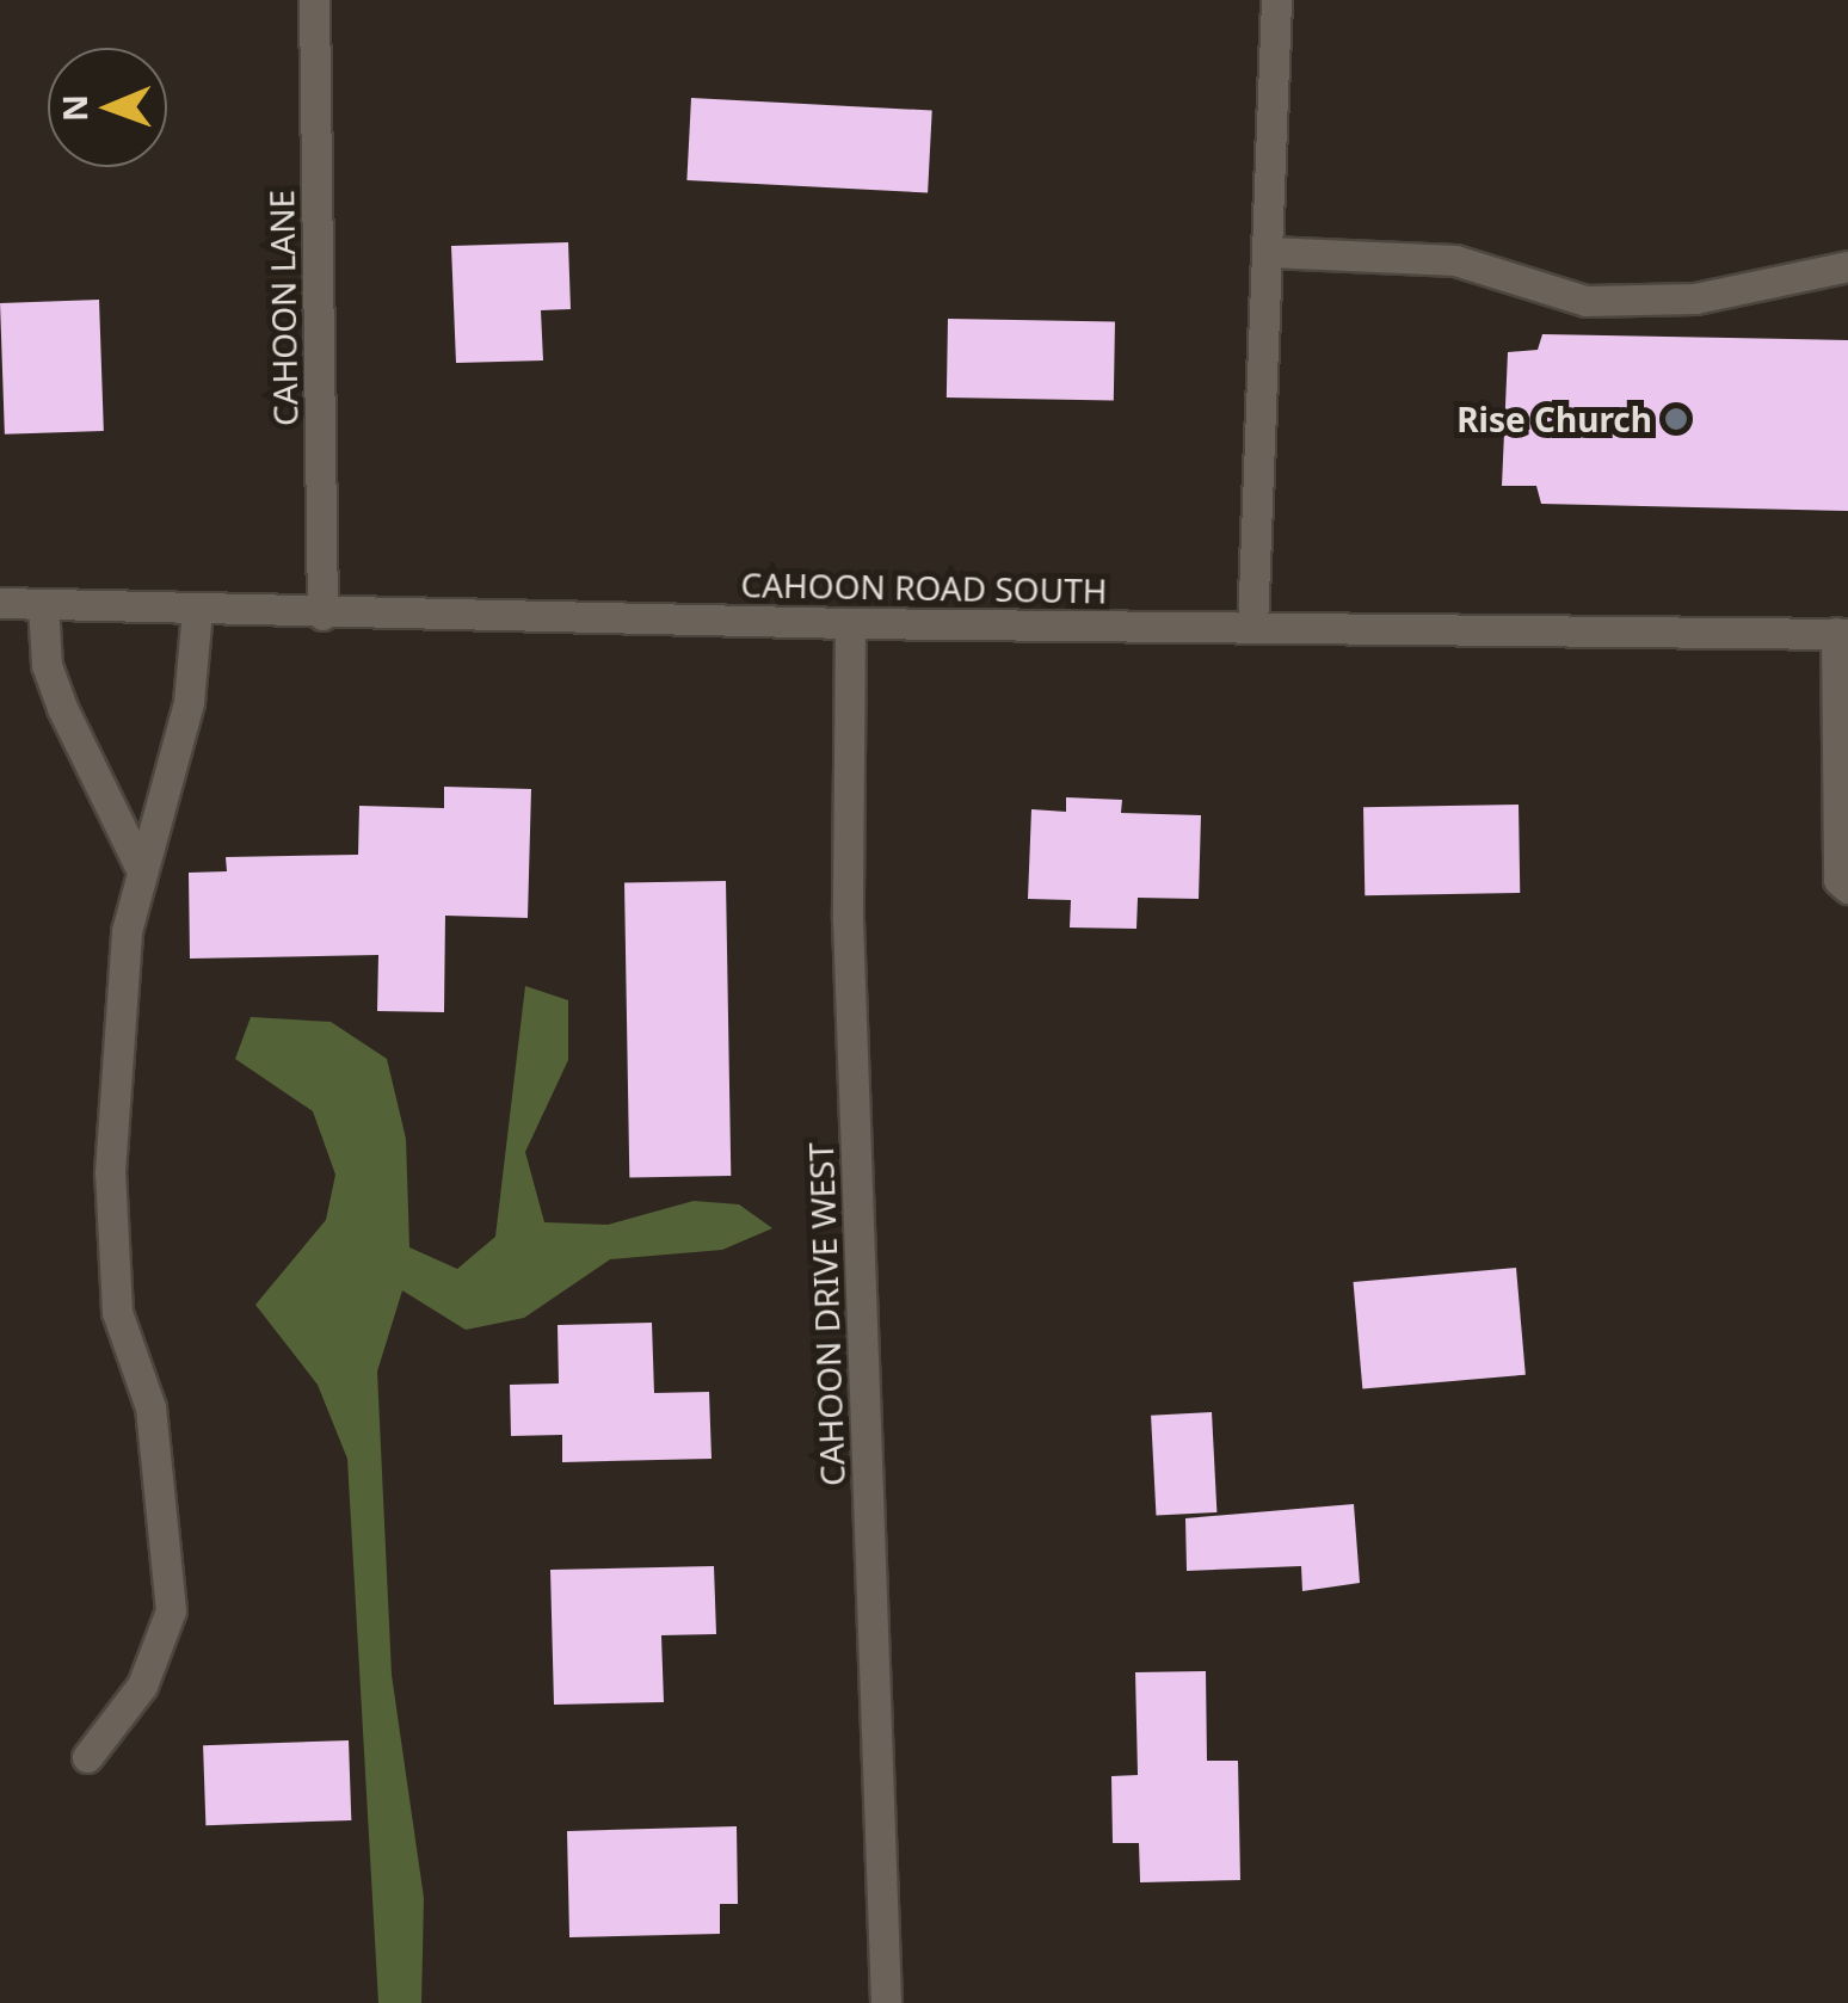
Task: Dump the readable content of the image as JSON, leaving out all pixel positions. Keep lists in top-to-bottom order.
{
  "streets": {
    "street": ["CAHOON LANE", "CAHOON ROAD SOUTH", "CAHOON DRIVE WEST"]
  },
  "crossings": [
    ["CAHOON LANE", "CAHOON ROAD SOUTH"],
    ["CAHOON ROAD SOUTH", "CAHOON DRIVE WEST"]
  ],
  "places": ["Rise Church"],
  "north": "left"
}
